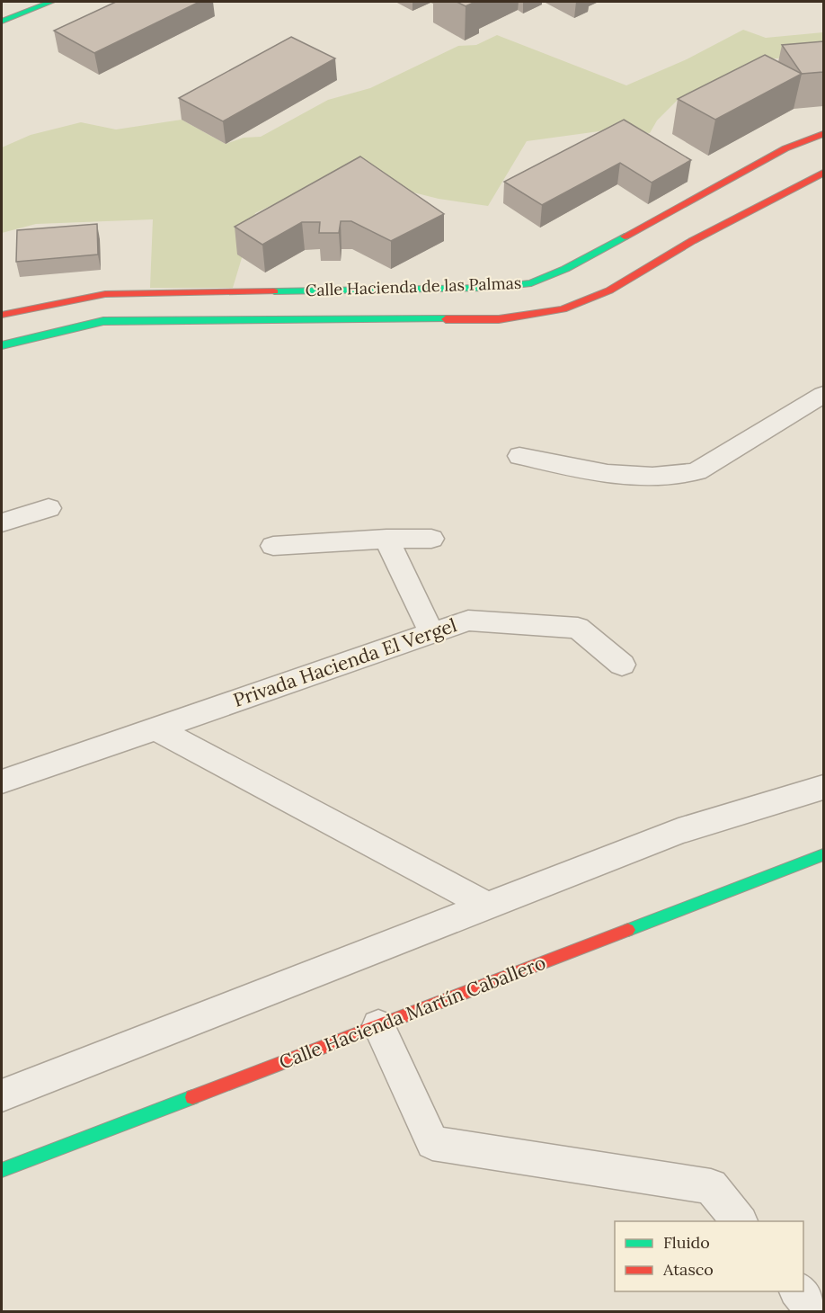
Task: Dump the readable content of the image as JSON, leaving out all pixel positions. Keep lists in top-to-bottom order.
{
  "streets": {
    "main road": ["Calle Hacienda de las Palmas", "Calle Hacienda Martín Caballero"],
    "street": ["Privada Hacienda El Vergel"]
  },
  "legend": ["Fluido", "Atasco"]
}
